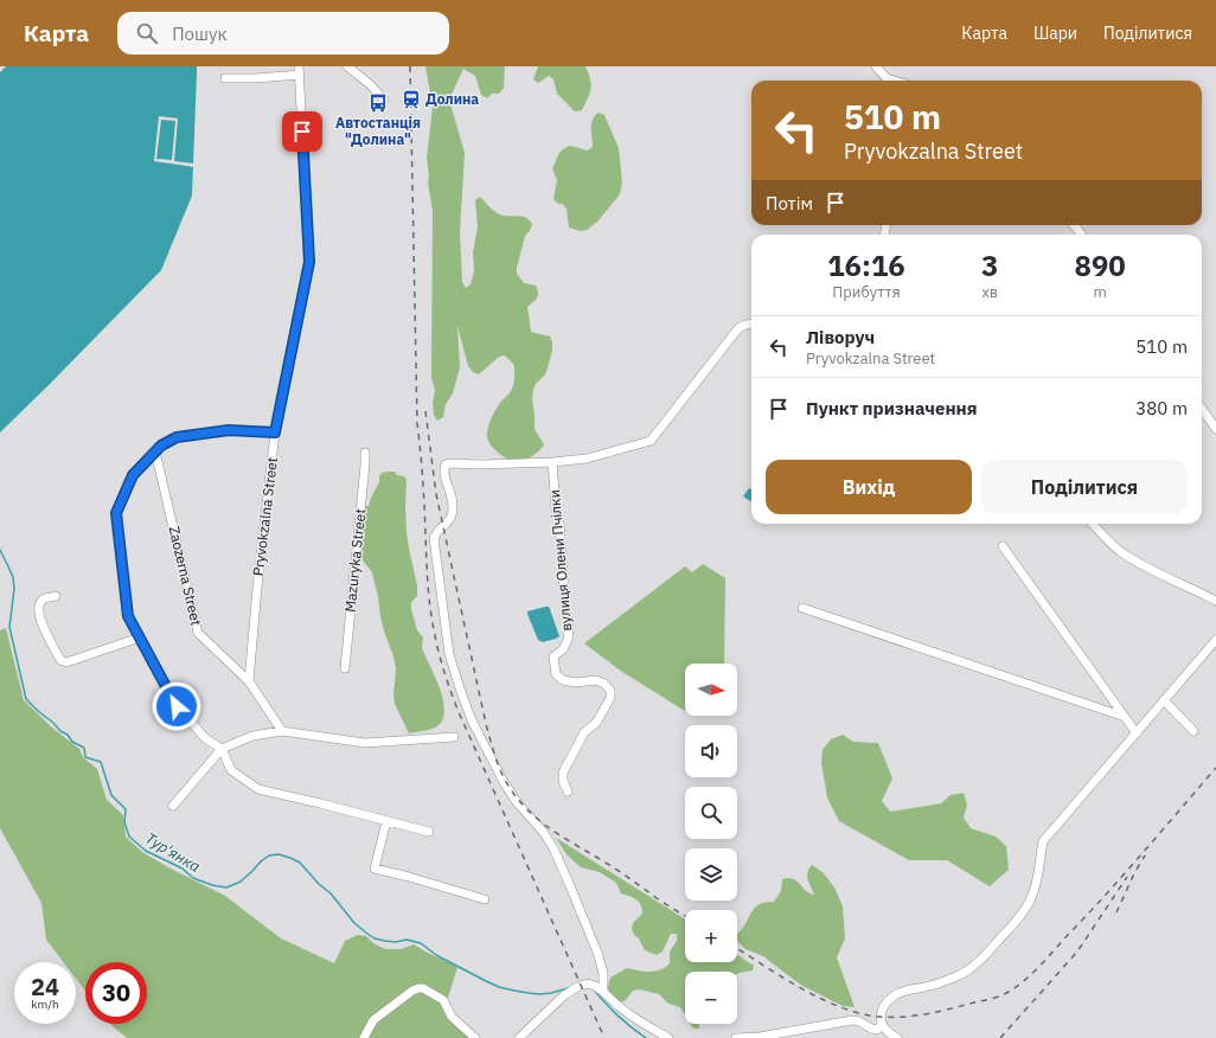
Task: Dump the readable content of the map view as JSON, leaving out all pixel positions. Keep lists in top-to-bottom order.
{
  "streets": {
    "street": [
      "Pryvokzalna Street",
      "Mazuryka Street",
      "вулиця Олени Пчілки",
      "Zaozerna Street"
    ]
  },
  "crossings": [
    ["Pryvokzalna Street", "Zaozerna Street"]
  ],
  "water": ["Тур'янка"],
  "places": {
    "station": ["Долина"],
    "bus stop": ["Автостанція \"Долина\""]
  },
  "north": "right",
  "page": {
    "header": "Карта",
    "search": "Пошук",
    "nav": ["Карта", "Шари", "Поділитися"],
    "turn": ["510 m", "Pryvokzalna Street"],
    "then": "Потім",
    "eta": [
      "16:16",
      "Прибуття",
      "3",
      "хв",
      "890",
      "m"
    ],
    "list": [
      {
        "name": "Ліворуч",
        "note": "Pryvokzalna Street",
        "value": "510 m"
      },
      {
        "name": "Пункт призначення",
        "value": "380 m"
      }
    ],
    "buttons": ["Вихід", "Поділитися"],
    "map_buttons": ["+", "−"],
    "speed": "24 km/h",
    "limit": "30"
  }
}
